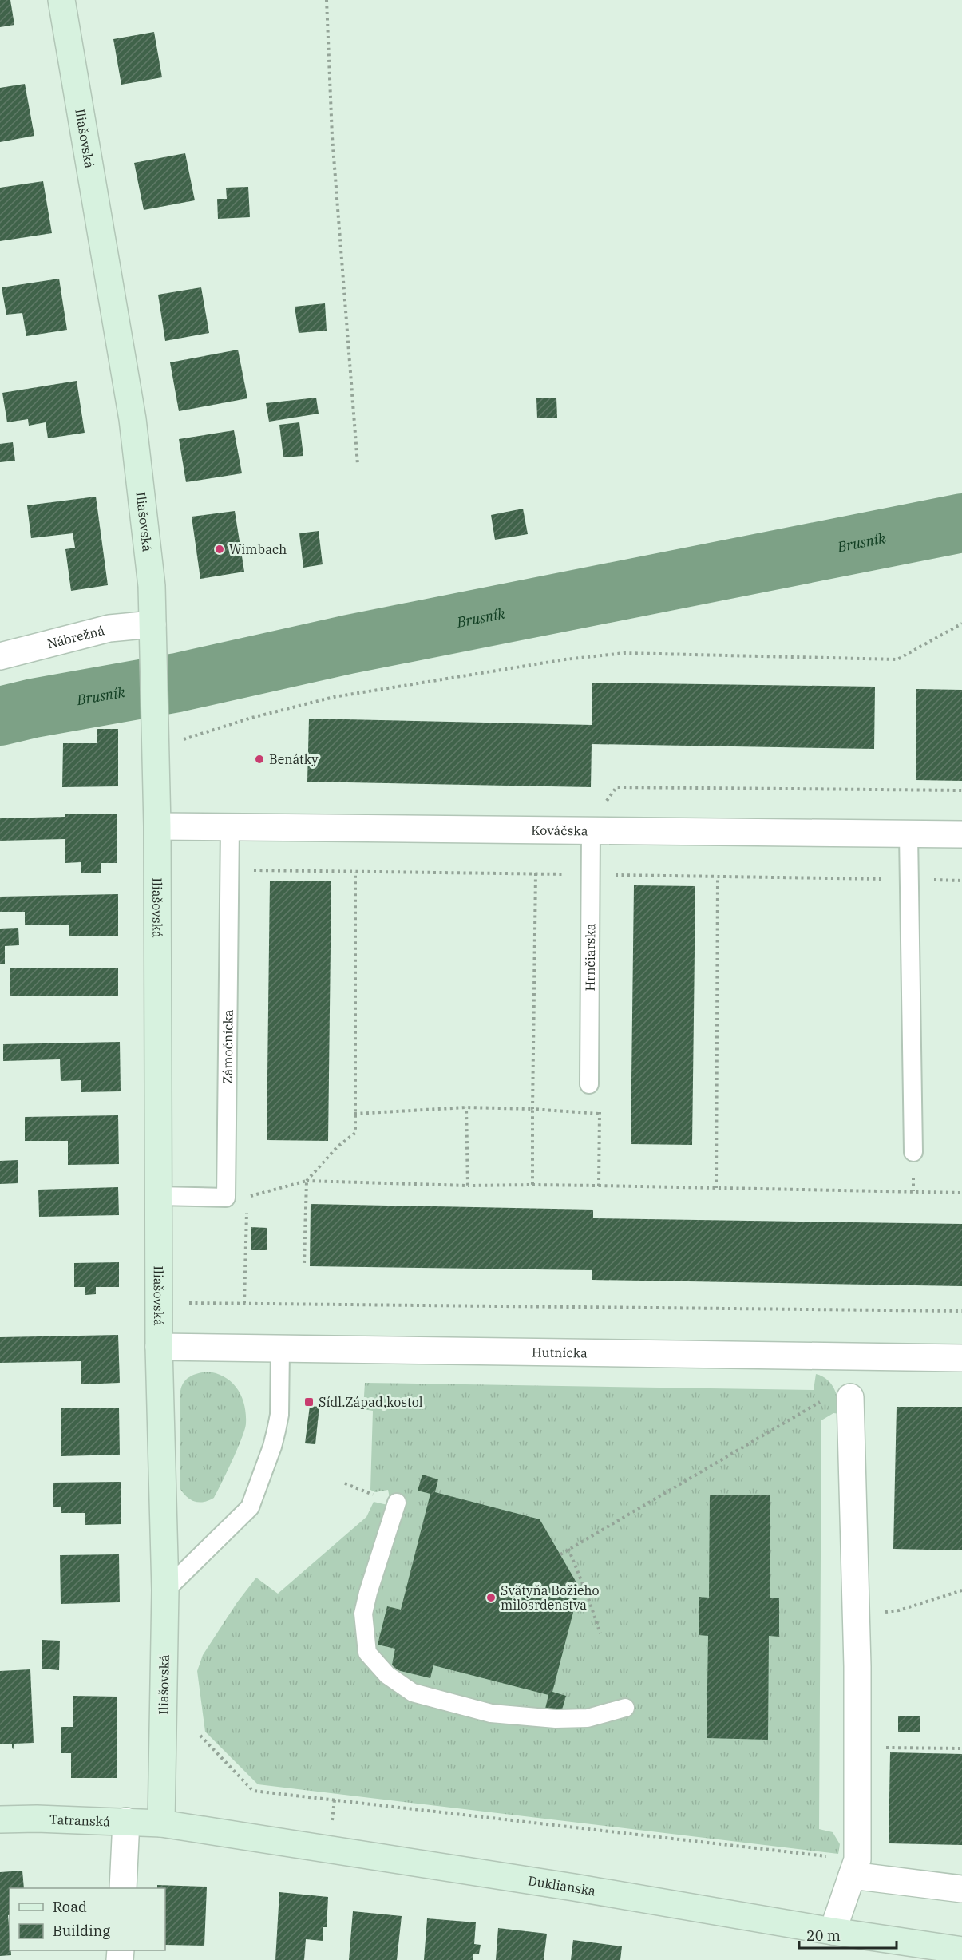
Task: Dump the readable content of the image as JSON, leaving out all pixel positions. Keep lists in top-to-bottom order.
{
  "streets": {
    "street": [
      "Iliašovská",
      "Nábrežná",
      "Kováčska",
      "Hutnícka",
      "Tatranská",
      "Duklianska"
    ],
    "lane": ["Hrnčiarska", "Zámočnícka"]
  },
  "crossings": [
    ["Iliašovská", "Nábrežná"],
    ["Iliašovská", "Kováčska"],
    ["Iliašovská", "Hutnícka"],
    ["Iliašovská", "Tatranská"],
    ["Iliašovská", "Duklianska"],
    ["Kováčska", "Hrnčiarska"],
    ["Kováčska", "Zámočnícka"],
    ["Tatranská", "Duklianska"]
  ],
  "water": ["Brusník"],
  "places": {
    "other": ["Wimbach", "Benátky", "Svätyňa Božieho milosrdenstva"],
    "transit": ["Sídl.Západ,kostol"]
  },
  "legend": ["Road", "Building"],
  "scale_bar": "20 m"
}
